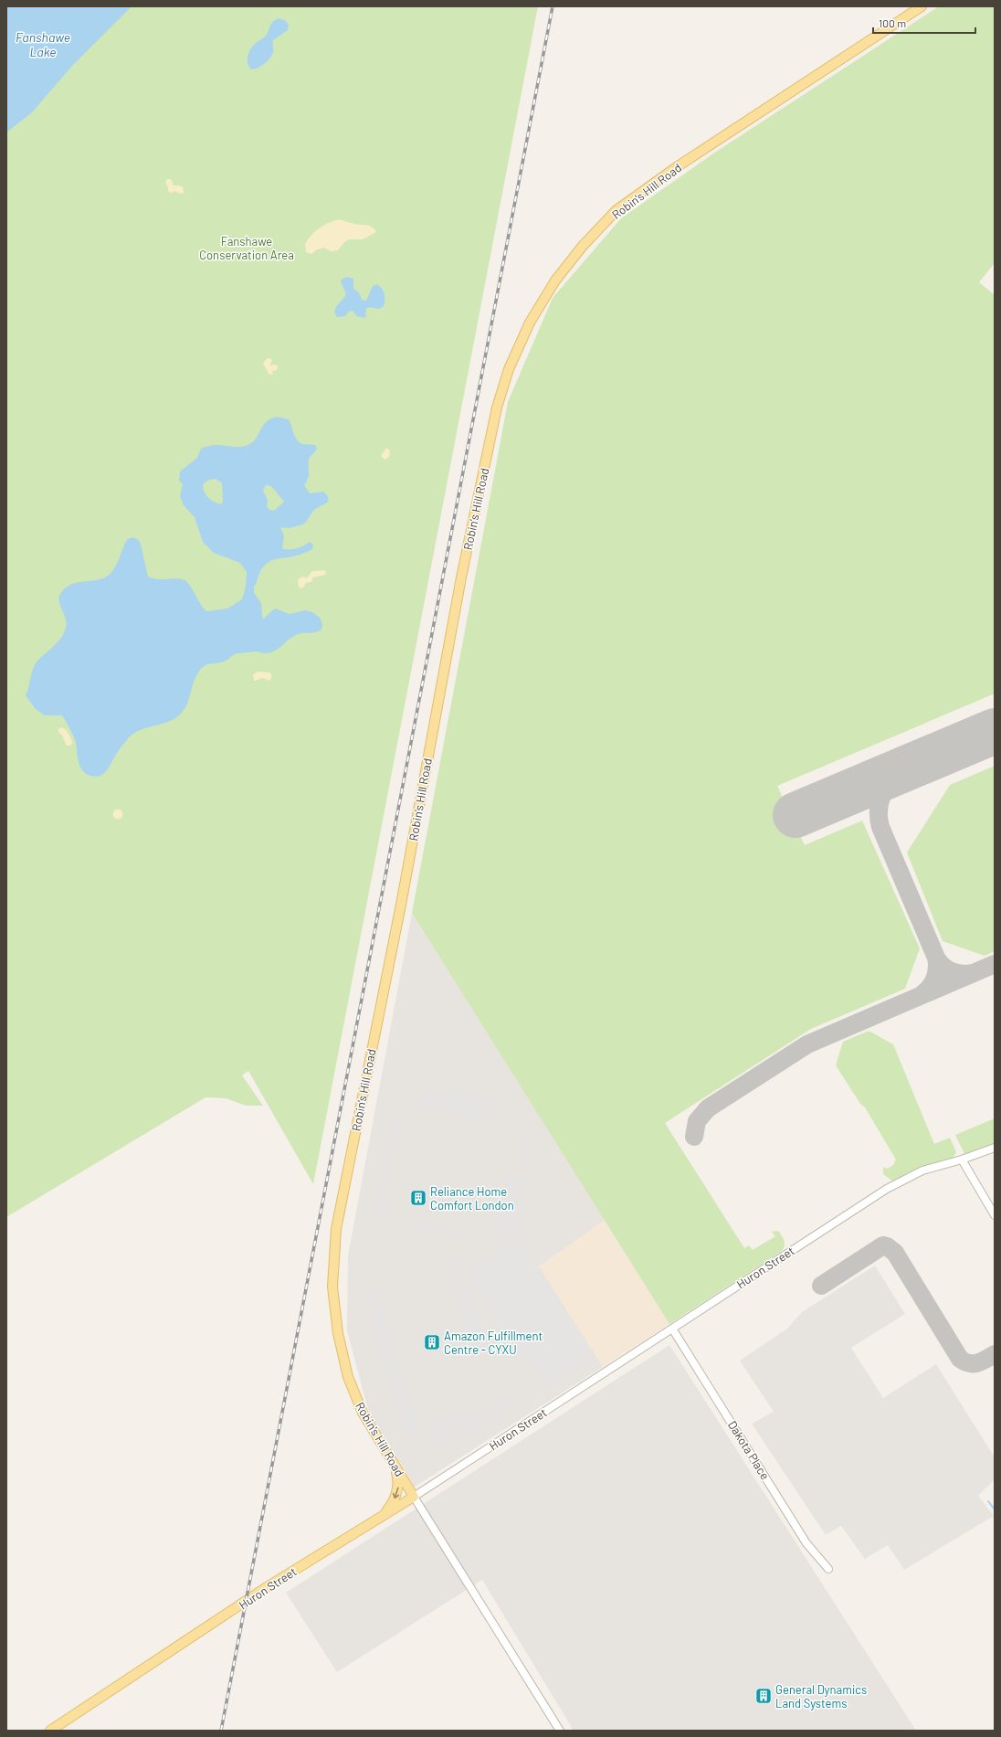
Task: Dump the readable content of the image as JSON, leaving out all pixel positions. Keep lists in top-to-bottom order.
{
  "streets": {
    "main road": ["Robin's Hill Road", "Huron Street"],
    "street": ["Dakota Place"]
  },
  "crossings": [
    ["Robin's Hill Road", "Huron Street"],
    ["Huron Street", "Dakota Place"]
  ],
  "water": ["Fanshawe Lake"],
  "parks": ["Fanshawe Conservation Area"],
  "places": {
    "building": ["Reliance Home Comfort London", "Amazon Fulfillment Centre - CYXU", "General Dynamics Land Systems"]
  },
  "scale_bar": "100 m"
}
